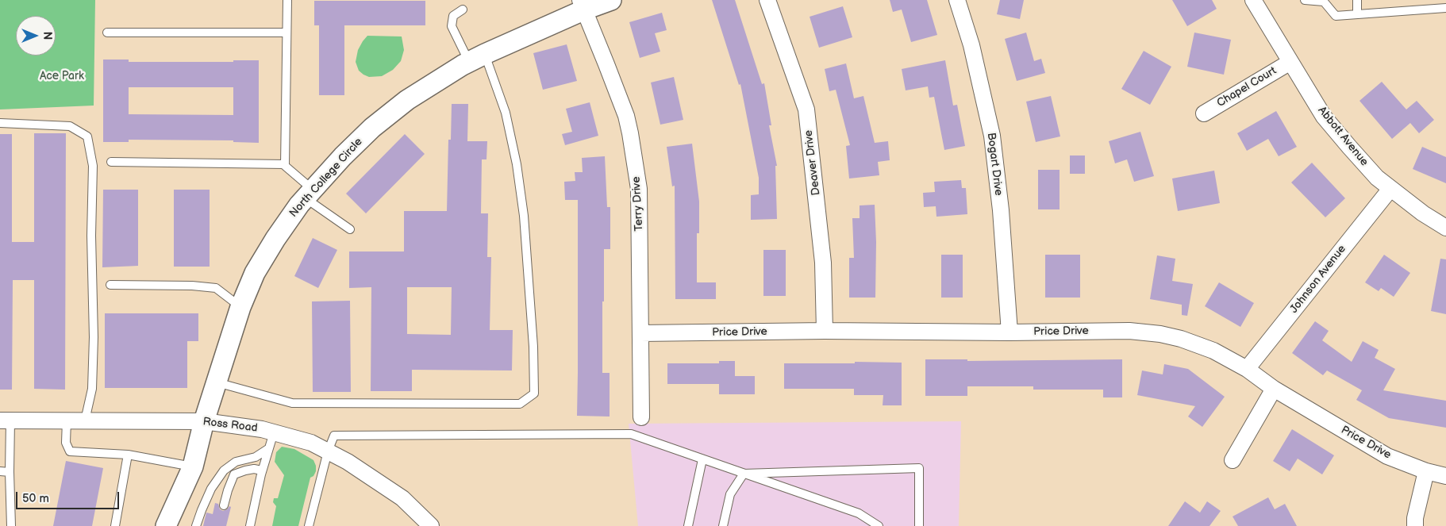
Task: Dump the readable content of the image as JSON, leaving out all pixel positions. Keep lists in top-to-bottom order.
{
  "streets": {
    "street": [
      "Chapel Court",
      "Abbott Avenue",
      "Deaver Drive",
      "Bogart Drive",
      "North College Circle",
      "Terry Drive",
      "Johnson Avenue",
      "Price Drive",
      "Ross Road"
    ]
  },
  "crossings": [
    ["Chapel Court", "Abbott Avenue"],
    ["Abbott Avenue", "Johnson Avenue"],
    ["Deaver Drive", "Price Drive"],
    ["Bogart Drive", "Price Drive"],
    ["North College Circle", "Terry Drive"],
    ["North College Circle", "Ross Road"],
    ["Terry Drive", "Price Drive"],
    ["Johnson Avenue", "Price Drive"]
  ],
  "parks": ["Ace Park"],
  "scale_bar": "50 m",
  "north": "right"
}
